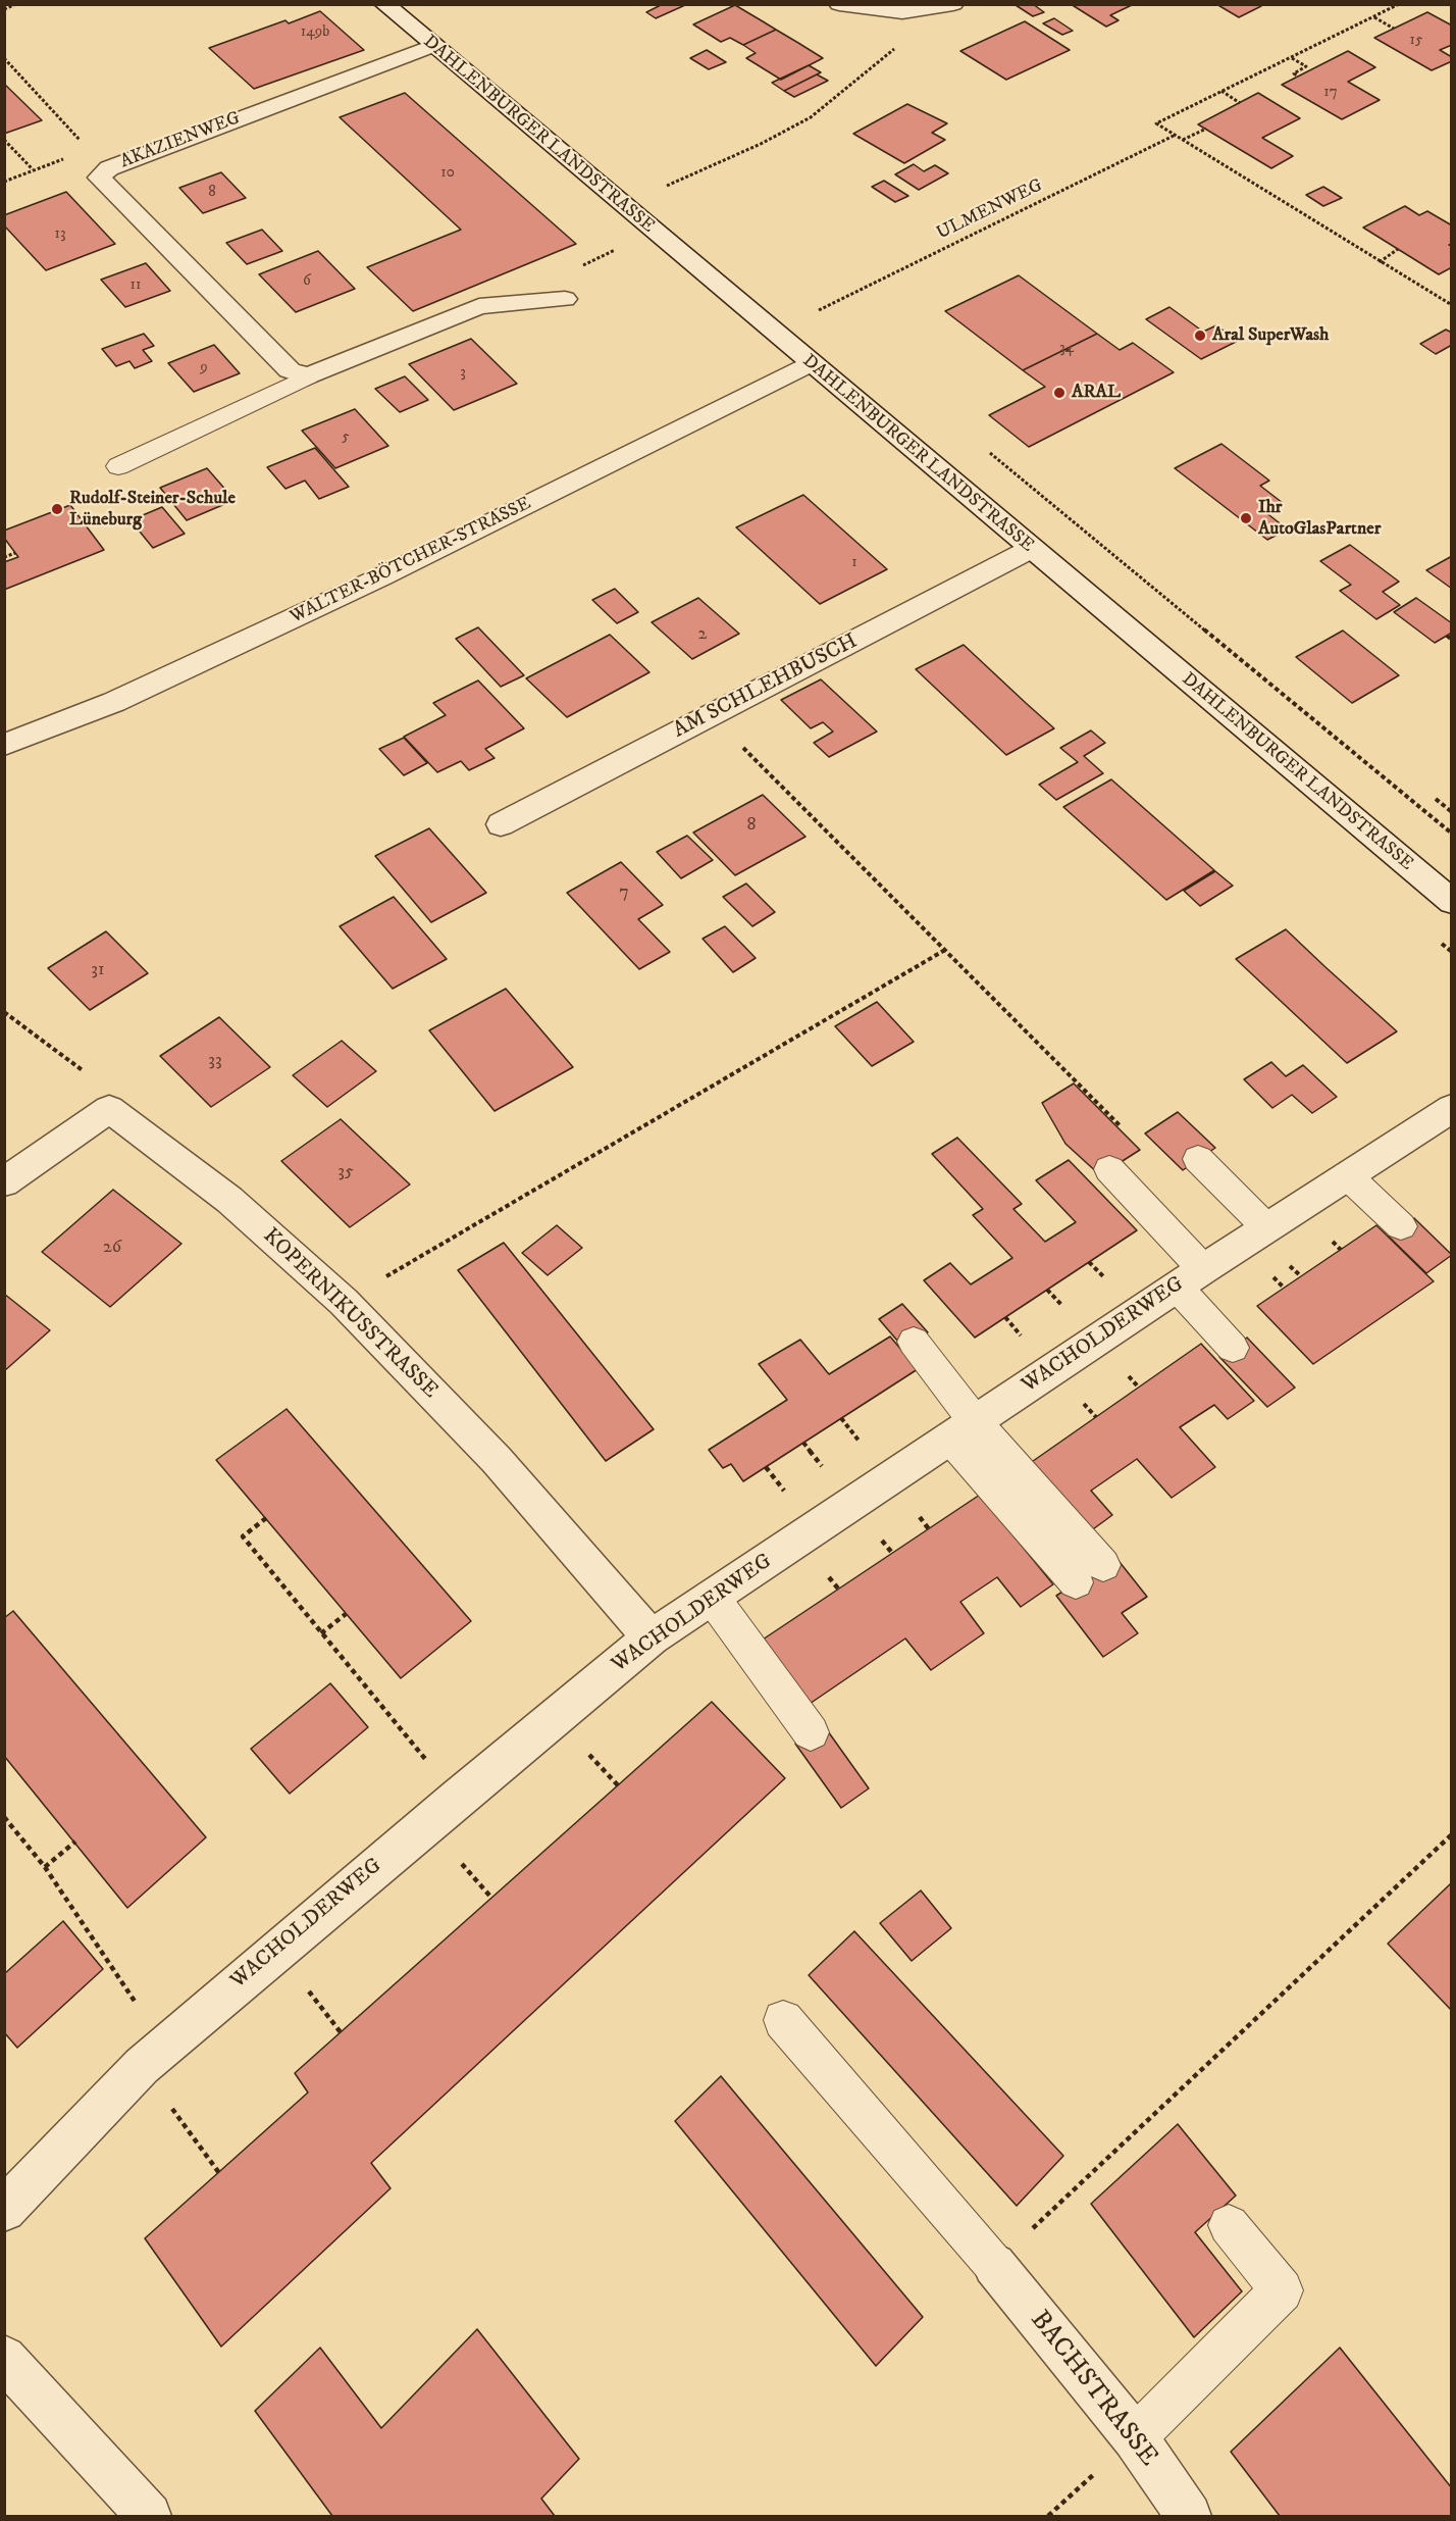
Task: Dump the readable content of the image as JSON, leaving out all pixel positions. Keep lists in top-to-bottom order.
{
  "streets": {
    "street": [
      "DAHLENBURGER LANDSTRASSE",
      "AKAZIENWEG",
      "WALTER-BÖTCHER-STRASSE",
      "AM SCHLEHBUSCH",
      "KOPERNIKUSSTRASSE",
      "WACHOLDERWEG",
      "BACHSTRASSE"
    ],
    "path": ["ULMENWEG"]
  },
  "crossings": [
    ["DAHLENBURGER LANDSTRASSE", "AKAZIENWEG"],
    ["DAHLENBURGER LANDSTRASSE", "WALTER-BÖTCHER-STRASSE"],
    ["DAHLENBURGER LANDSTRASSE", "AM SCHLEHBUSCH"],
    ["KOPERNIKUSSTRASSE", "WACHOLDERWEG"]
  ],
  "places": [
    "Aral SuperWash",
    "ARAL",
    "Rudolf-Steiner-Schule Lüneburg",
    "Ihr AutoGlasPartner"
  ],
  "house_numbers": [
    "149b",
    "15",
    "17",
    "10",
    "8",
    "13",
    "6",
    "11",
    "34",
    "9",
    "3",
    "5",
    "1",
    "2",
    "8",
    "7",
    "31",
    "33",
    "35",
    "26"
  ]
}
